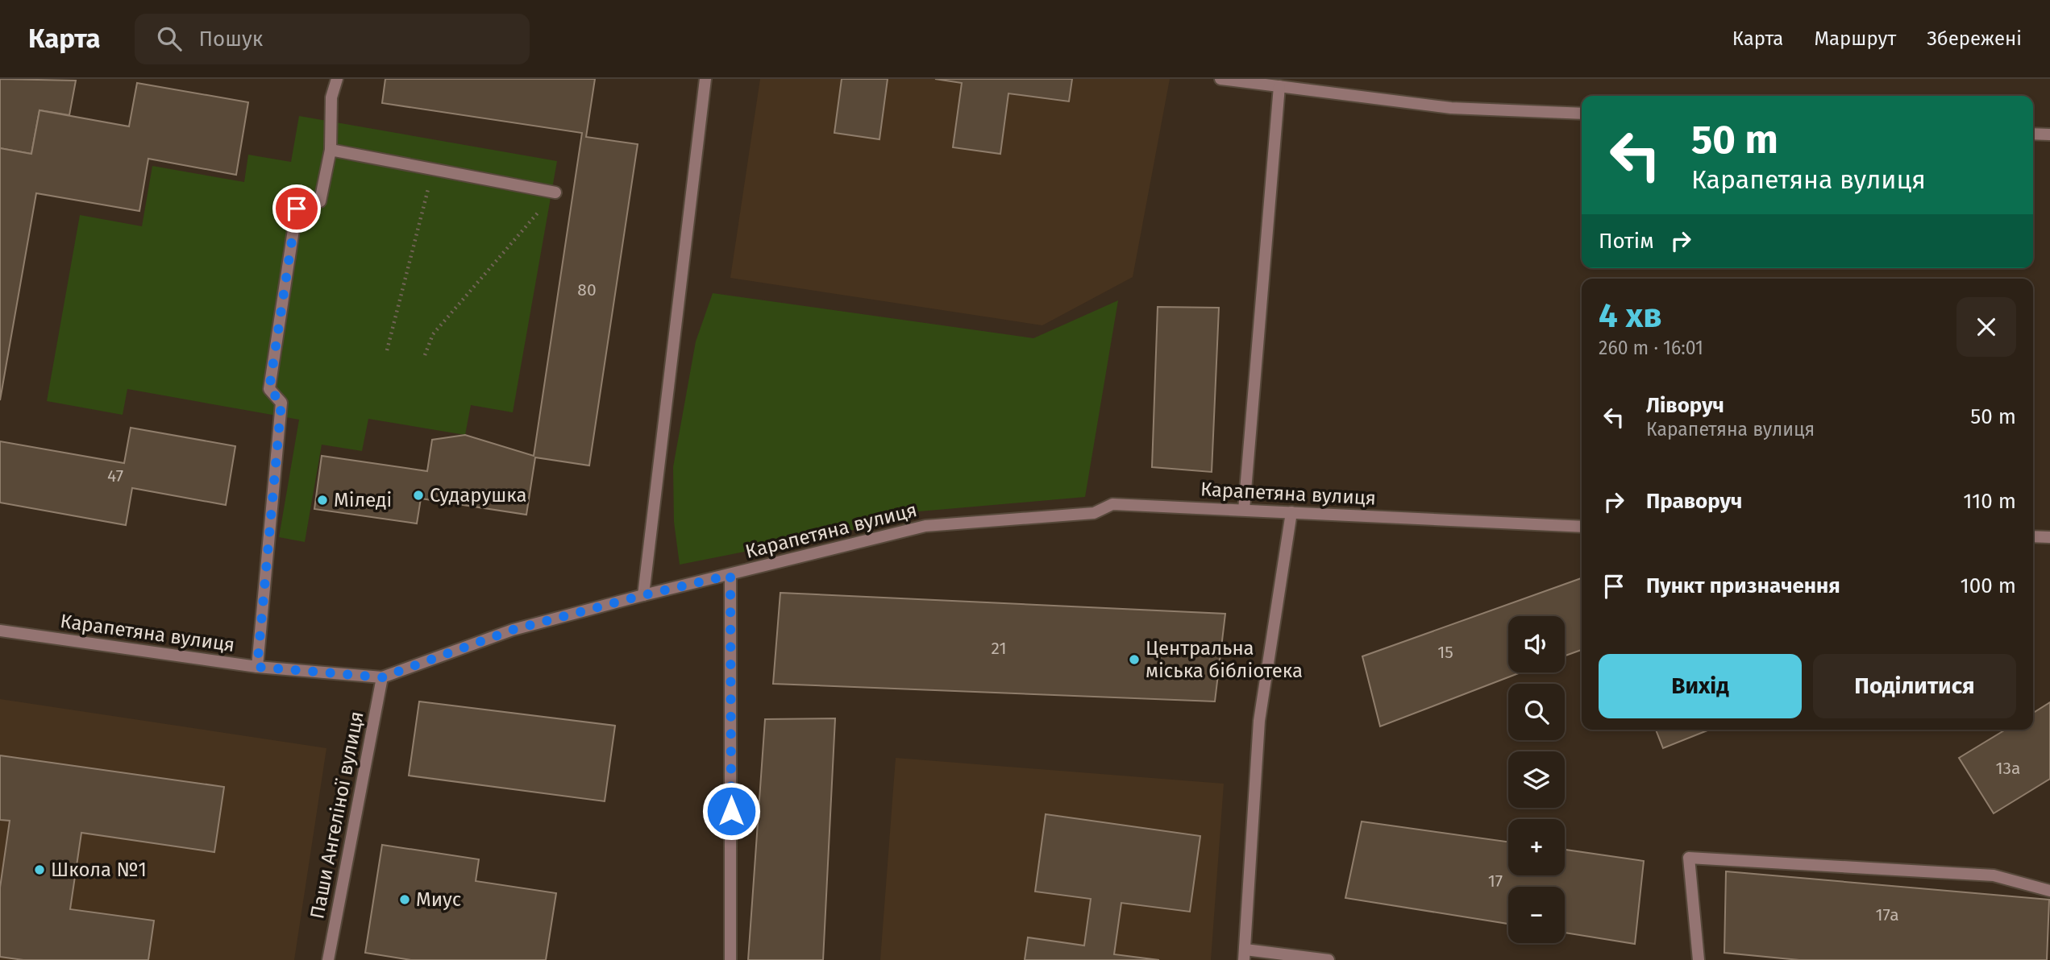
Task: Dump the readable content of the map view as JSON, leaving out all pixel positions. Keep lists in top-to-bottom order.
{
  "streets": {
    "street": ["Карапетяна вулиця", "Паши Ангеліної вулиця"]
  },
  "crossings": [
    ["Карапетяна вулиця", "Паши Ангеліної вулиця"]
  ],
  "places": [
    "Сударушка",
    "Міледі",
    "Центральна міська бібліотека",
    "Школа №1",
    "Миус"
  ],
  "house_numbers": [
    "80",
    "47",
    "21",
    "15",
    "13а",
    "17",
    "17а"
  ],
  "page": {
    "header": "Карта",
    "search": "Пошук",
    "nav": ["Карта", "Маршрут", "Збережені"],
    "turn": ["50 m", "Карапетяна вулиця"],
    "then": "Потім",
    "heading": ["4 хв", "260 m · 16:01"],
    "list": [
      {
        "name": "Ліворуч",
        "note": "Карапетяна вулиця",
        "value": "50 m"
      },
      {
        "name": "Праворуч",
        "value": "110 m"
      },
      {
        "name": "Пункт призначення",
        "value": "100 m"
      }
    ],
    "map_buttons": ["+", "−"],
    "buttons": ["Вихід", "Поділитися"]
  }
}
